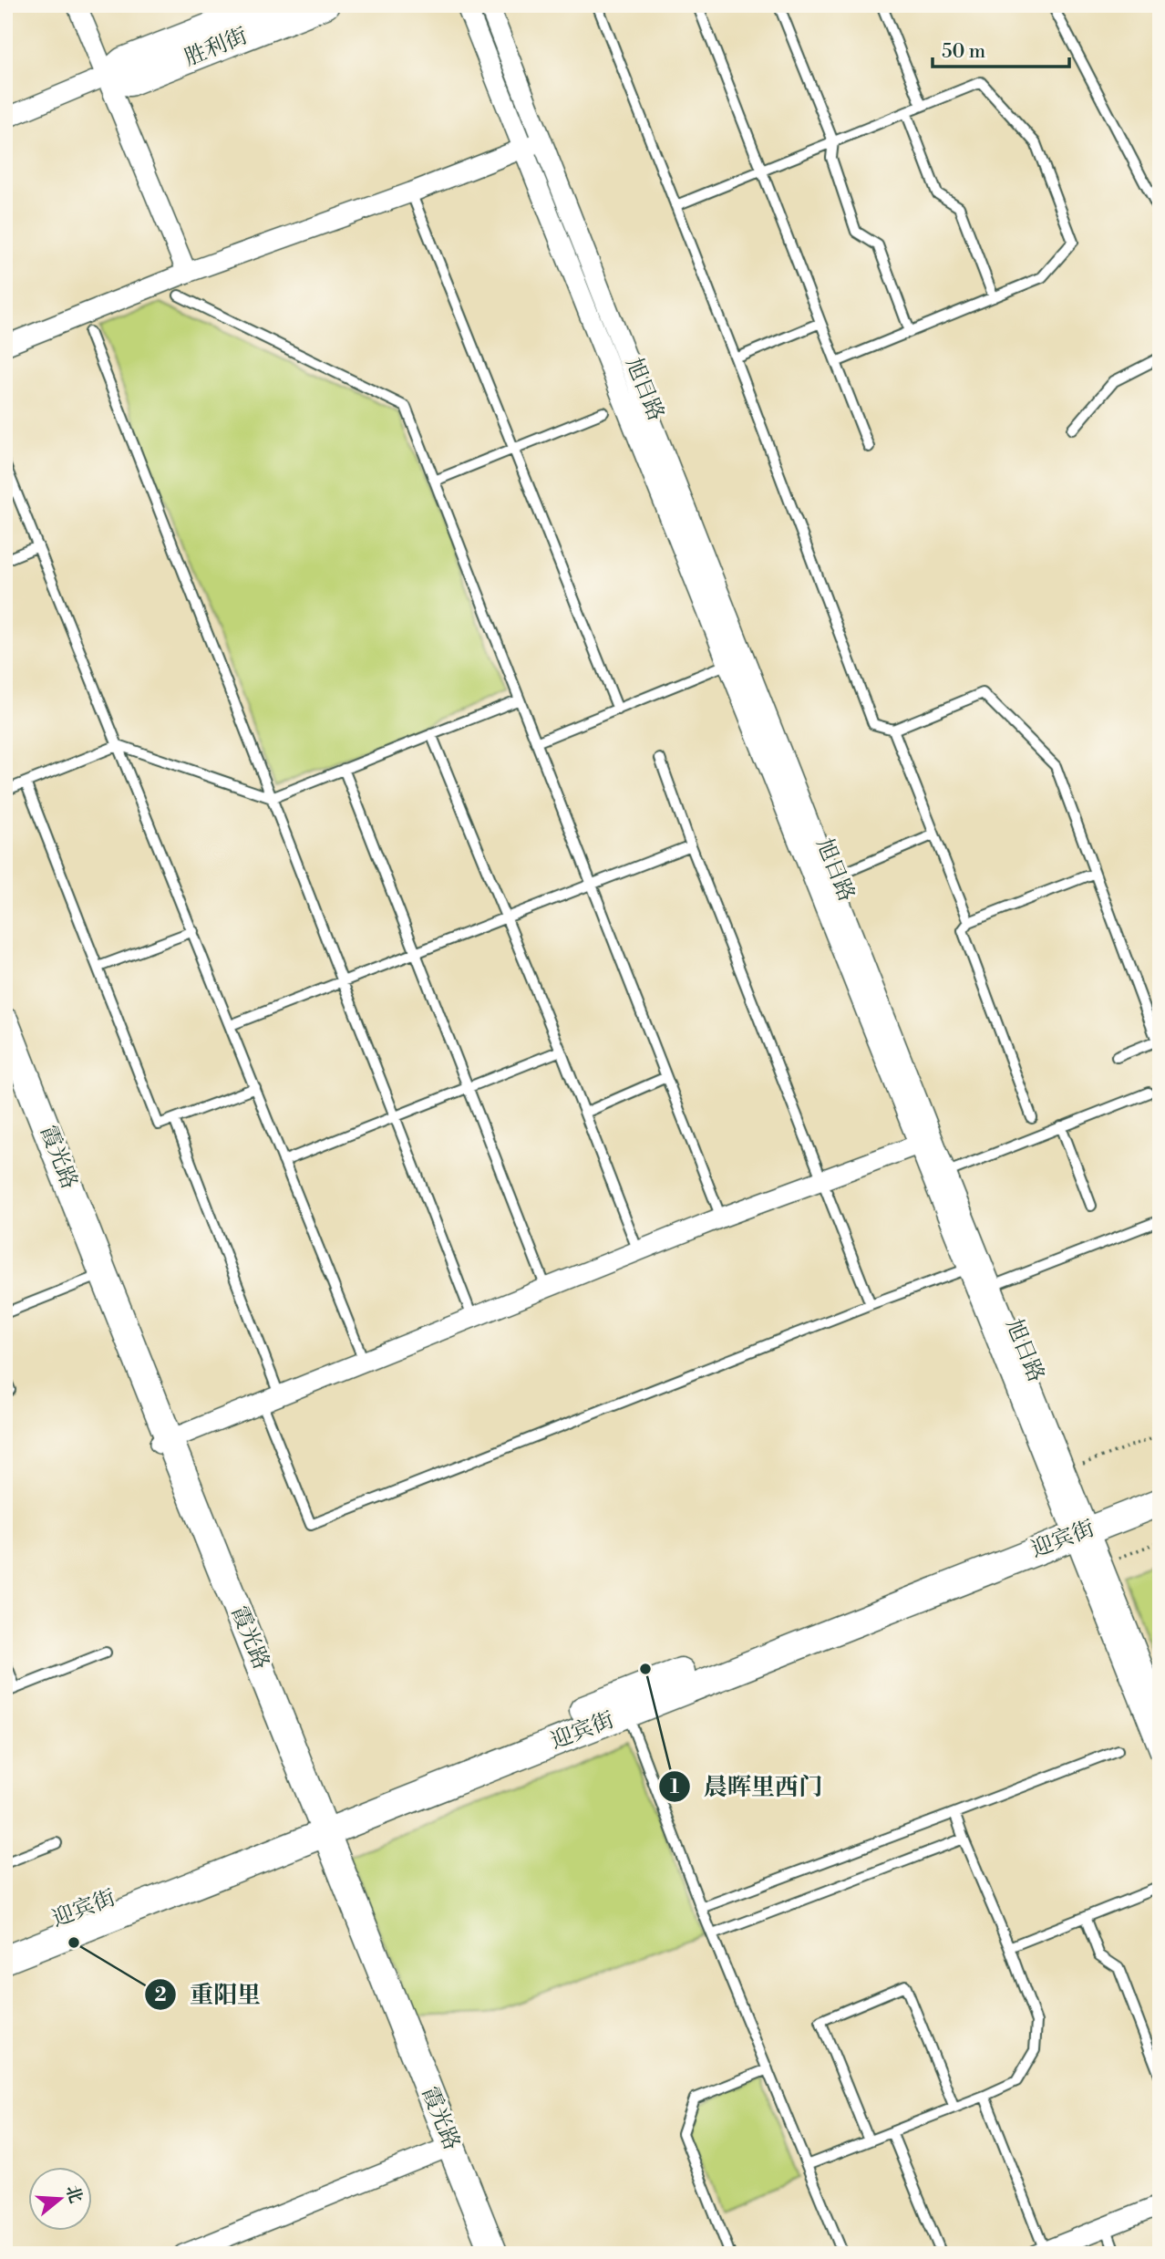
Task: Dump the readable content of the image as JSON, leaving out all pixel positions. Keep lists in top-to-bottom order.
{
  "streets": {
    "main road": ["胜利街", "霞光路", "迎宾街"],
    "street": ["旭日路"]
  },
  "crossings": [
    ["旭日路", "迎宾街"],
    ["霞光路", "迎宾街"]
  ],
  "places": ["晨晖里西门", "重阳里"],
  "scale_bar": "50 m",
  "north": "right"
}
